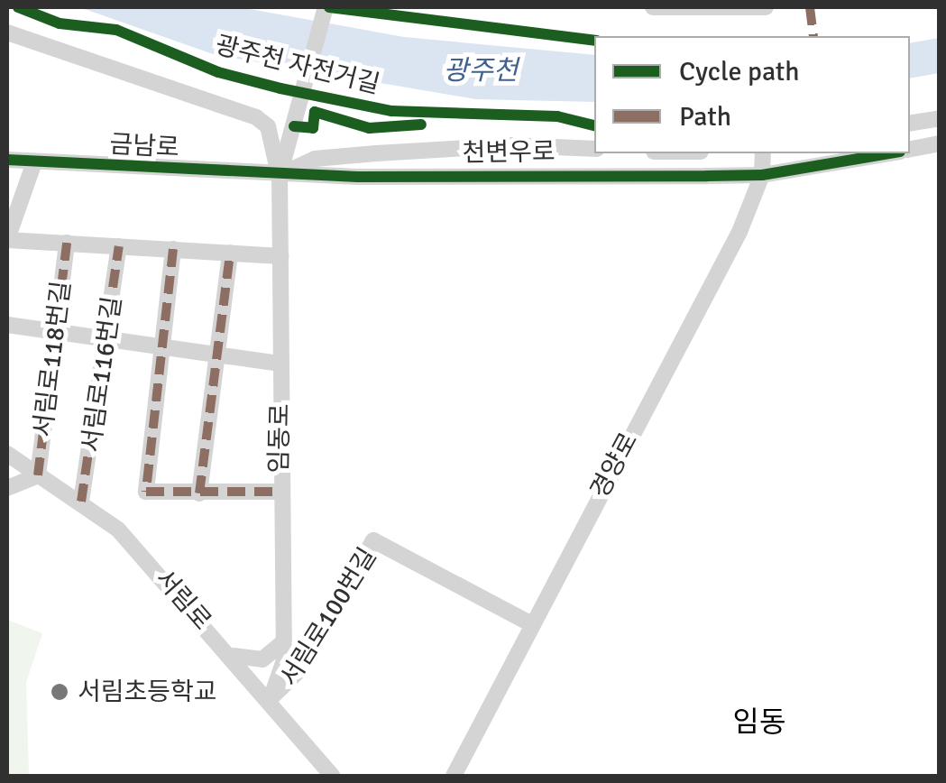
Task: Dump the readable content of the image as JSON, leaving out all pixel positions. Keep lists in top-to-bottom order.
{
  "streets": {
    "street": [
      "금남로",
      "천변우로",
      "서림로118번길",
      "서림로116번길",
      "임동로",
      "경양로",
      "서림로",
      "서림로100번길"
    ],
    "cycle path": ["광주천 자전거길"]
  },
  "crossings": [
    ["금남로", "천변우로"],
    ["금남로", "임동로"],
    ["천변우로", "임동로"],
    ["천변우로", "경양로"],
    ["서림로118번길", "서림로"],
    ["서림로116번길", "서림로"],
    ["임동로", "서림로"],
    ["임동로", "서림로100번길"],
    ["경양로", "서림로100번길"],
    ["서림로", "서림로100번길"]
  ],
  "districts": ["임동"],
  "water": ["광주천"],
  "places": ["서림초등학교"],
  "legend": ["Cycle path", "Path"]
}
